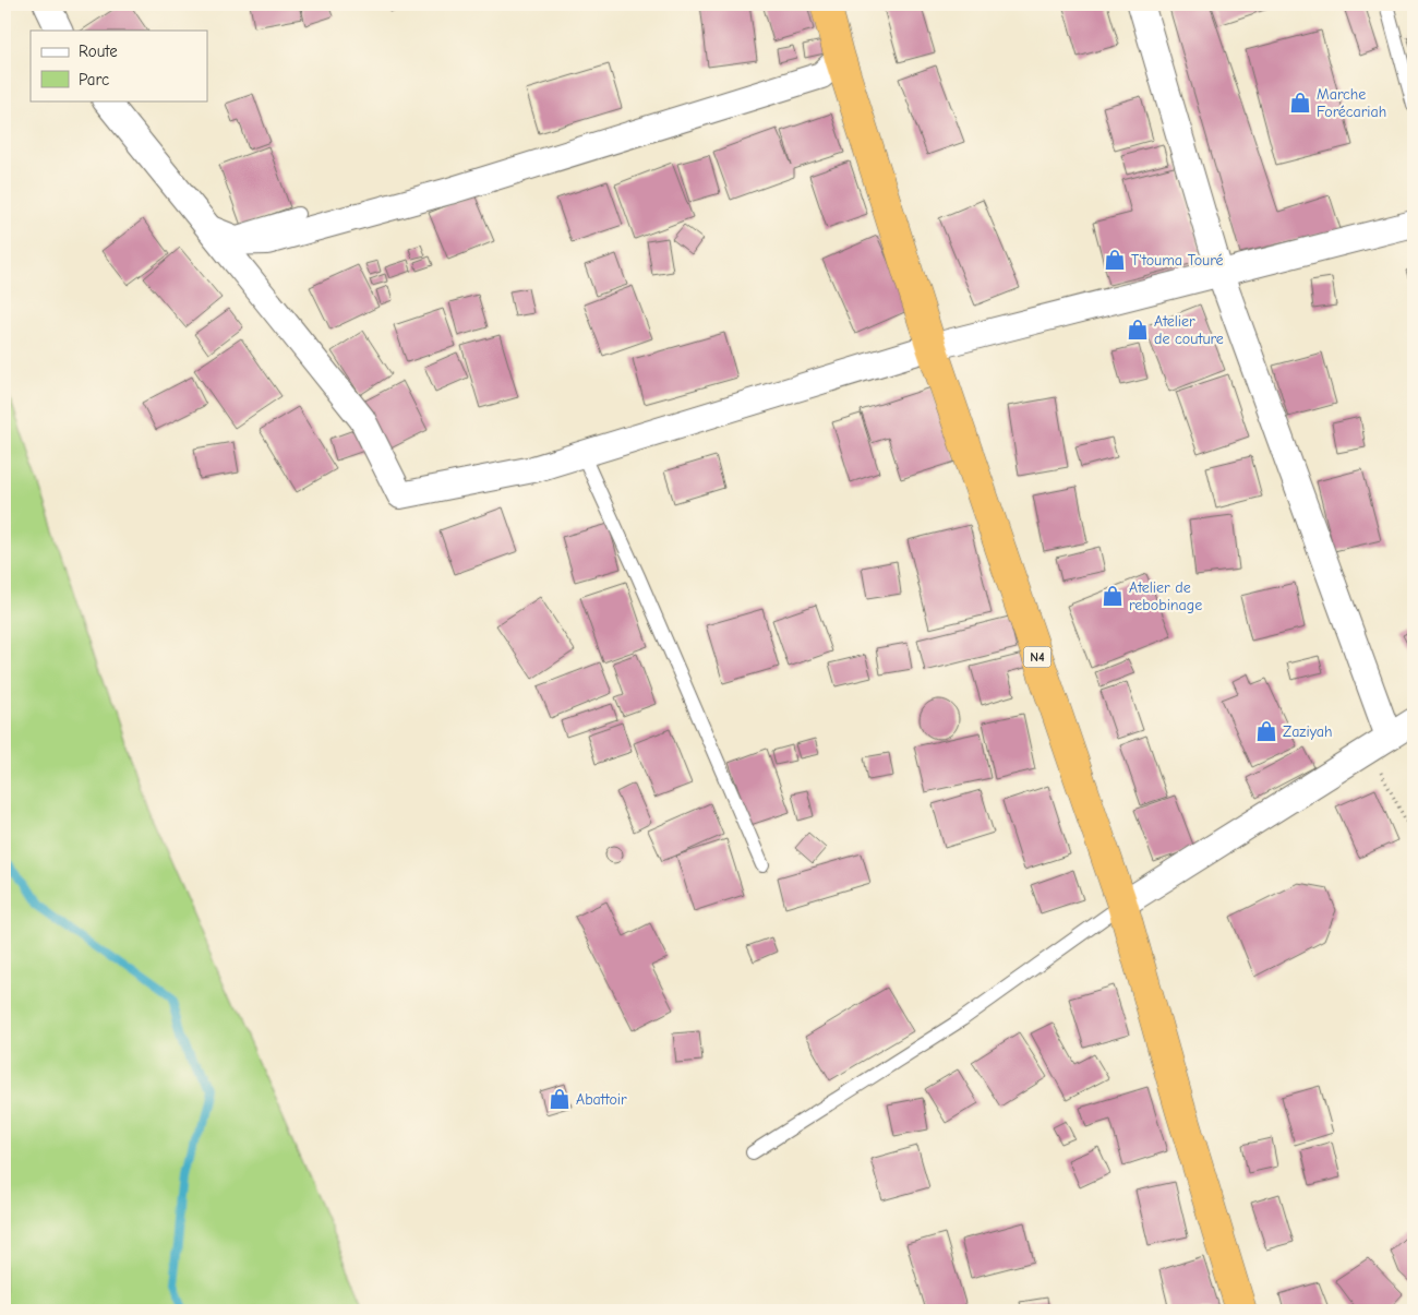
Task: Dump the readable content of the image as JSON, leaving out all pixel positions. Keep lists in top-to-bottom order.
{
  "streets": {
    "highway": ["N4"]
  },
  "places": {
    "shop": [
      "Marche Forécariah",
      "T'touma Touré",
      "Atelier de couture",
      "Atelier de rebobinage",
      "Zaziyah",
      "Abattoir"
    ]
  },
  "legend": ["Route", "Parc"]
}
